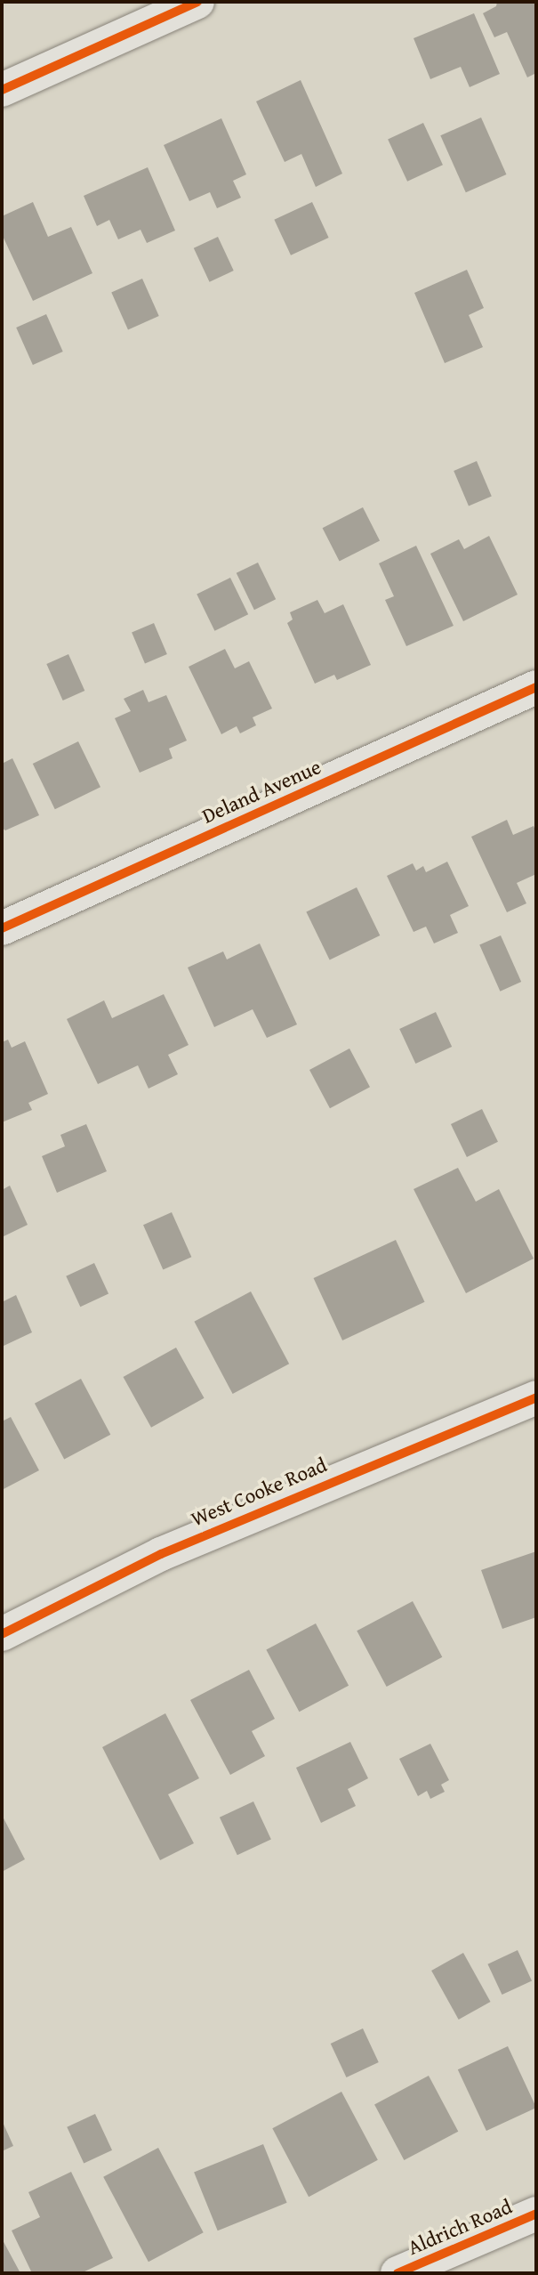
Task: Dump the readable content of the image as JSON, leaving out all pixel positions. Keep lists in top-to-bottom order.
{
  "streets": {
    "street": ["Deland Avenue", "West Cooke Road", "Aldrich Road"]
  }
}
